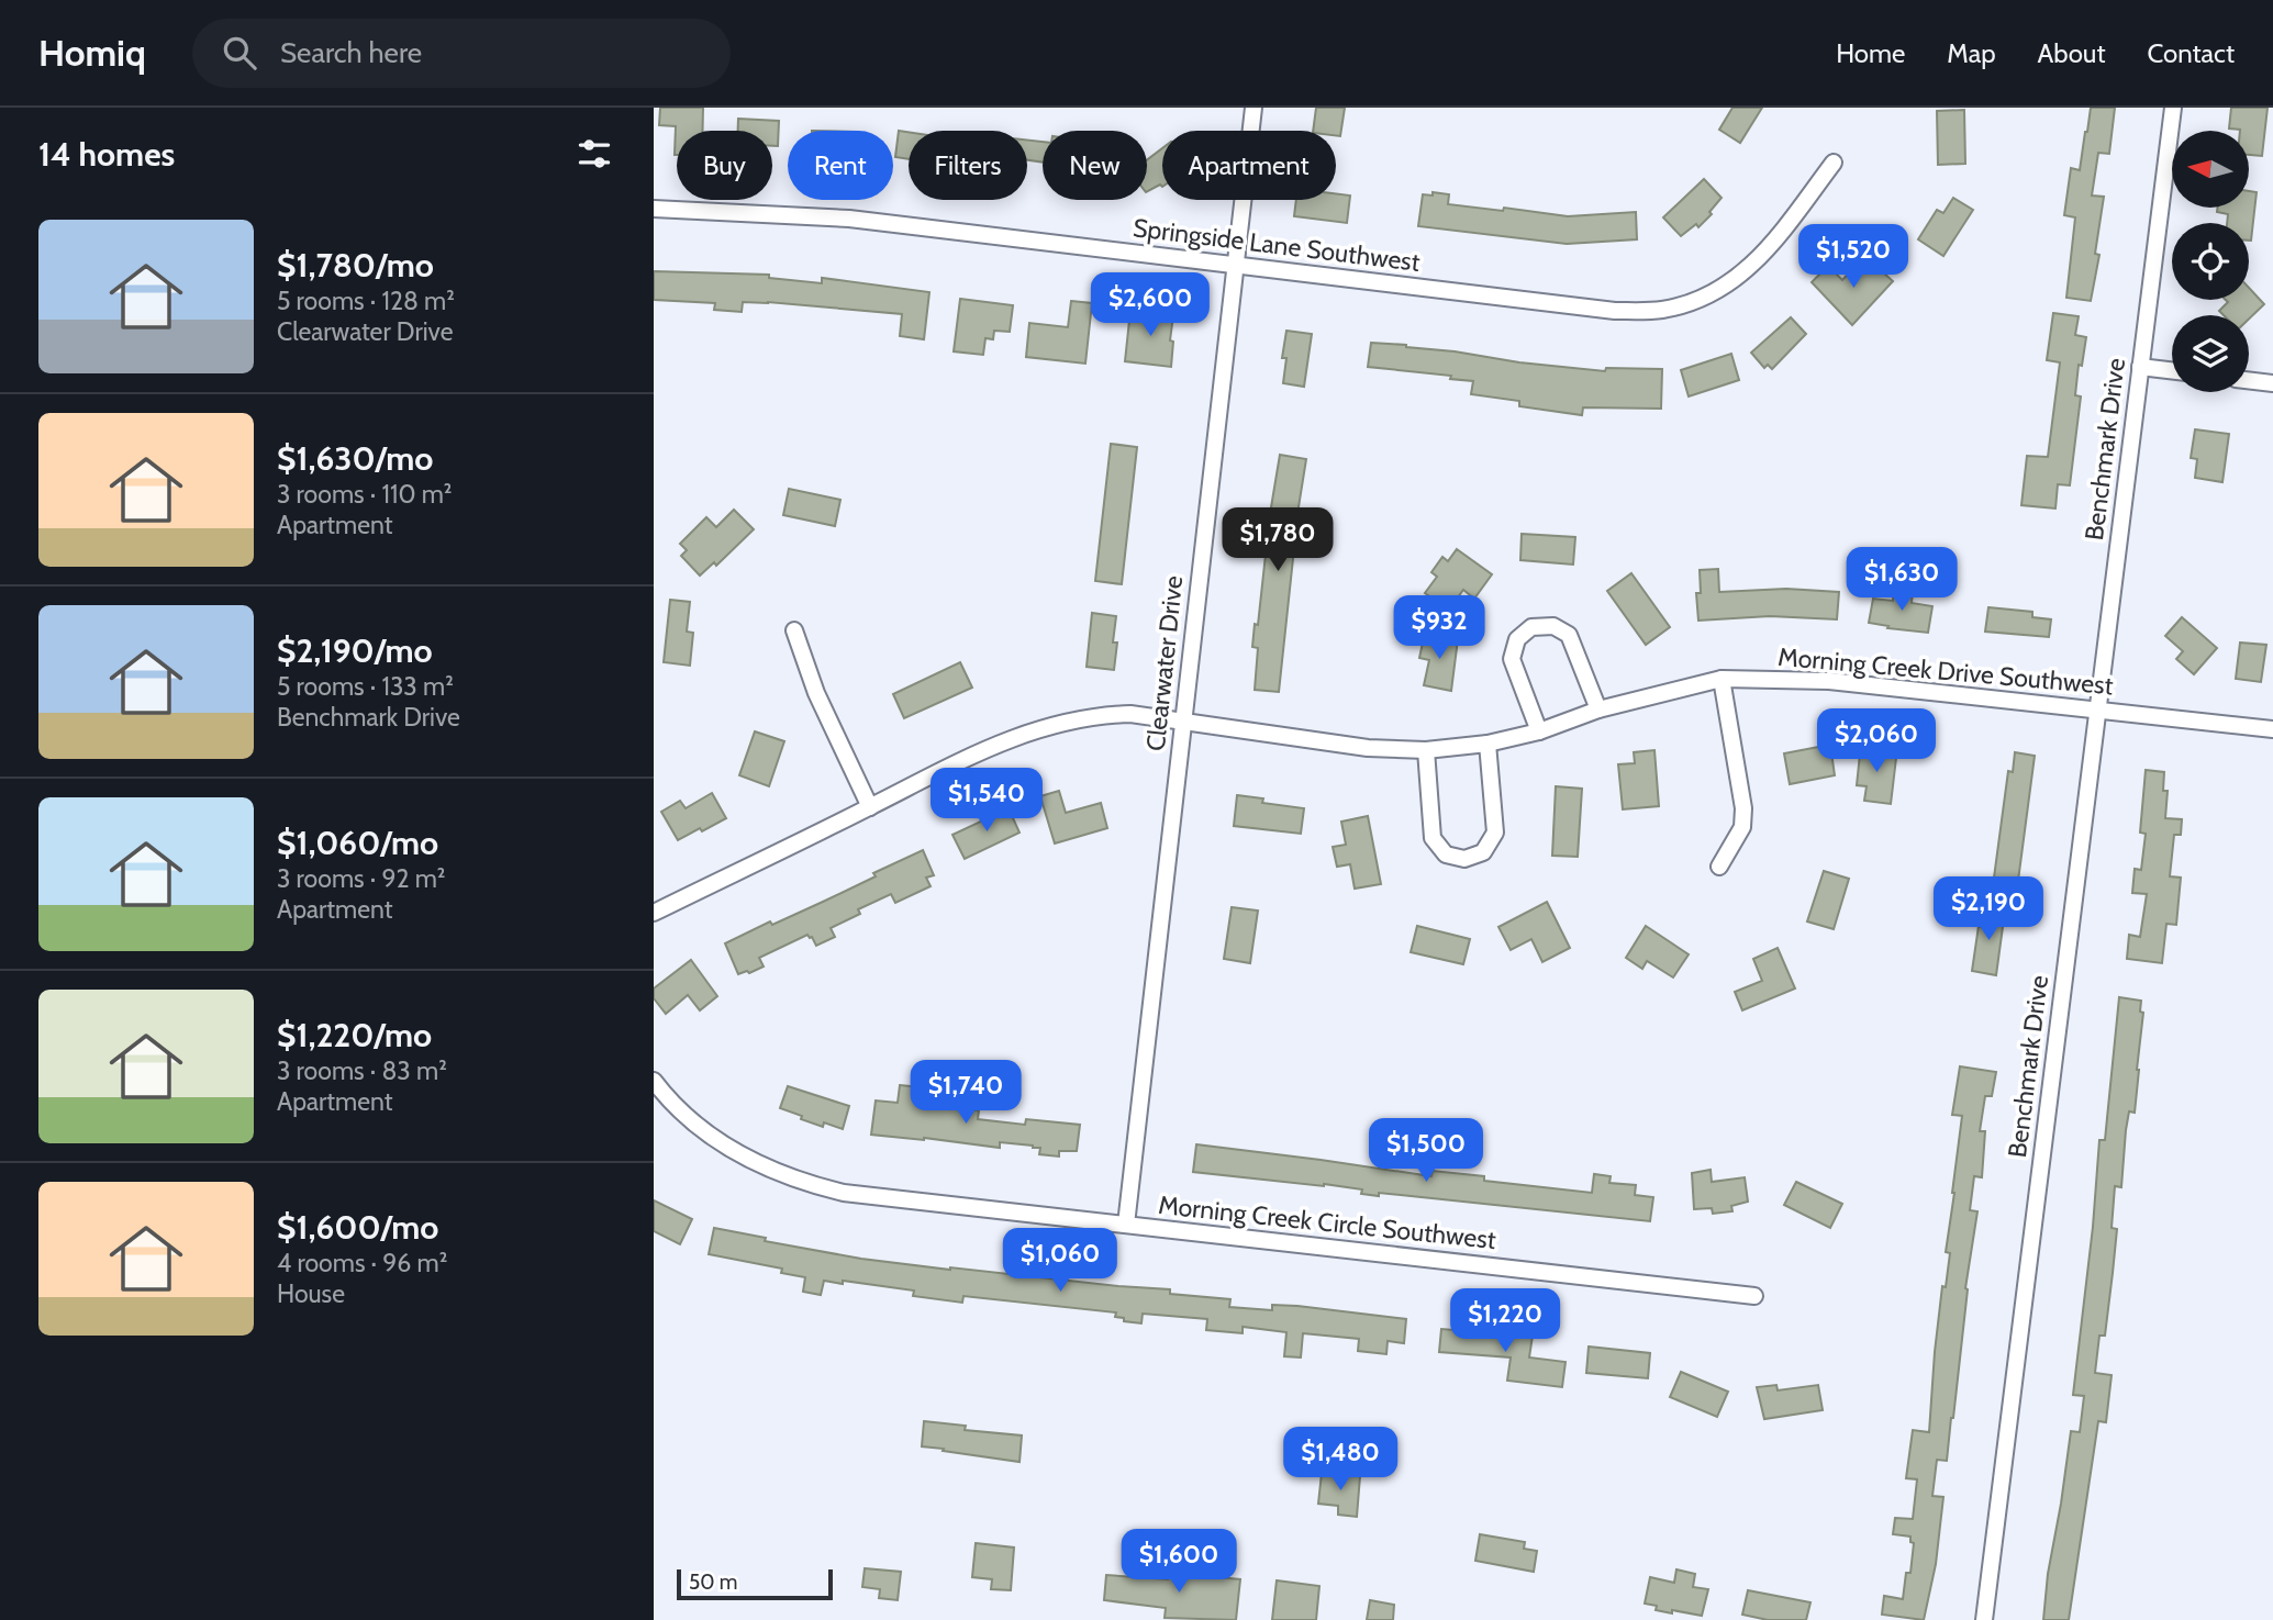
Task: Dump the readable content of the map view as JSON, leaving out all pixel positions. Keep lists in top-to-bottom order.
{
  "streets": {
    "street": [
      "Springside Lane Southwest",
      "Benchmark Drive",
      "Clearwater Drive",
      "Morning Creek Drive Southwest",
      "Morning Creek Circle Southwest"
    ]
  },
  "crossings": [
    ["Springside Lane Southwest", "Clearwater Drive"],
    ["Benchmark Drive", "Morning Creek Drive Southwest"],
    ["Clearwater Drive", "Morning Creek Drive Southwest"],
    ["Clearwater Drive", "Morning Creek Circle Southwest"]
  ],
  "scale_bar": "50 m",
  "north": "left",
  "page": {
    "header": "Homiq",
    "search": "Search here",
    "nav": [
      "Home",
      "Map",
      "About",
      "Contact"
    ],
    "heading": "14 homes",
    "chip": [
      "Buy",
      "Rent",
      "Filters",
      "New",
      "Apartment"
    ],
    "list": [
      {
        "name": "$1,780/mo",
        "note": "5 rooms · 128 m² · Clearwater Drive"
      },
      {
        "name": "$1,630/mo",
        "note": "3 rooms · 110 m² · Apartment"
      },
      {
        "name": "$2,190/mo",
        "note": "5 rooms · 133 m² · Benchmark Drive"
      },
      {
        "name": "$1,060/mo",
        "note": "3 rooms · 92 m² · Apartment"
      },
      {
        "name": "$1,220/mo",
        "note": "3 rooms · 83 m² · Apartment"
      },
      {
        "name": "$1,600/mo",
        "note": "4 rooms · 96 m² · House"
      }
    ],
    "price": [
      "$1,520",
      "$2,600",
      "$1,780",
      "$1,630",
      "$932",
      "$2,060",
      "$1,540",
      "$2,190",
      "$1,740",
      "$1,500",
      "$1,060",
      "$1,220",
      "$1,480",
      "$1,600"
    ],
    "scale": "50 m"
  }
}
